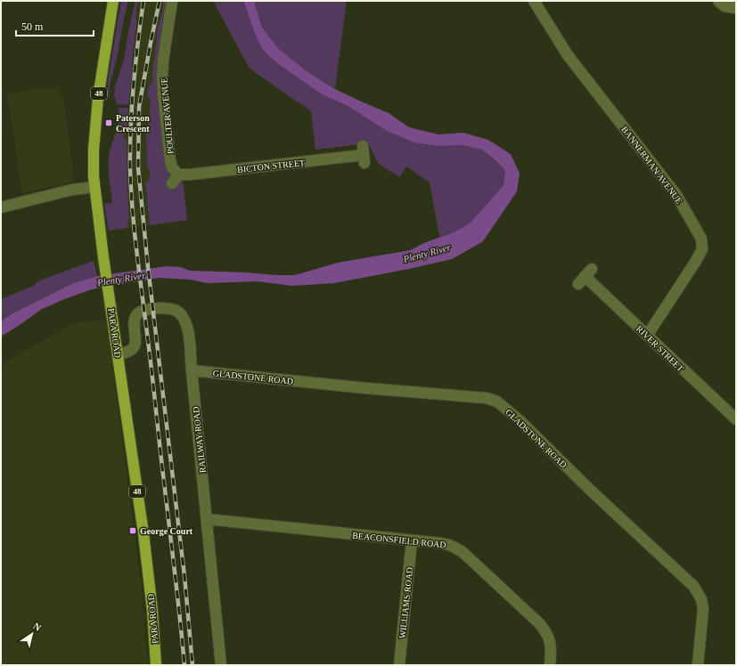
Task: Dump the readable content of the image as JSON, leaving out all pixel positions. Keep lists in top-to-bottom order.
{
  "streets": {
    "main road": ["48", "PARA ROAD"],
    "street": [
      "POULTER AVENUE",
      "BANNERMAN AVENUE",
      "BICTON STREET",
      "RIVER STREET",
      "GLADSTONE ROAD",
      "RAILWAY ROAD",
      "BEACONSFIELD ROAD",
      "WILLIAMS ROAD"
    ]
  },
  "crossings": [
    ["POULTER AVENUE", "BICTON STREET"],
    ["BANNERMAN AVENUE", "RIVER STREET"],
    ["PARA ROAD", "RAILWAY ROAD"],
    ["GLADSTONE ROAD", "RAILWAY ROAD"],
    ["RAILWAY ROAD", "BEACONSFIELD ROAD"],
    ["BEACONSFIELD ROAD", "WILLIAMS ROAD"]
  ],
  "water": ["Plenty River"],
  "places": {
    "transit": ["Paterson Crescent", "George Court"]
  },
  "scale_bar": "50 m",
  "north": "top right"
}
